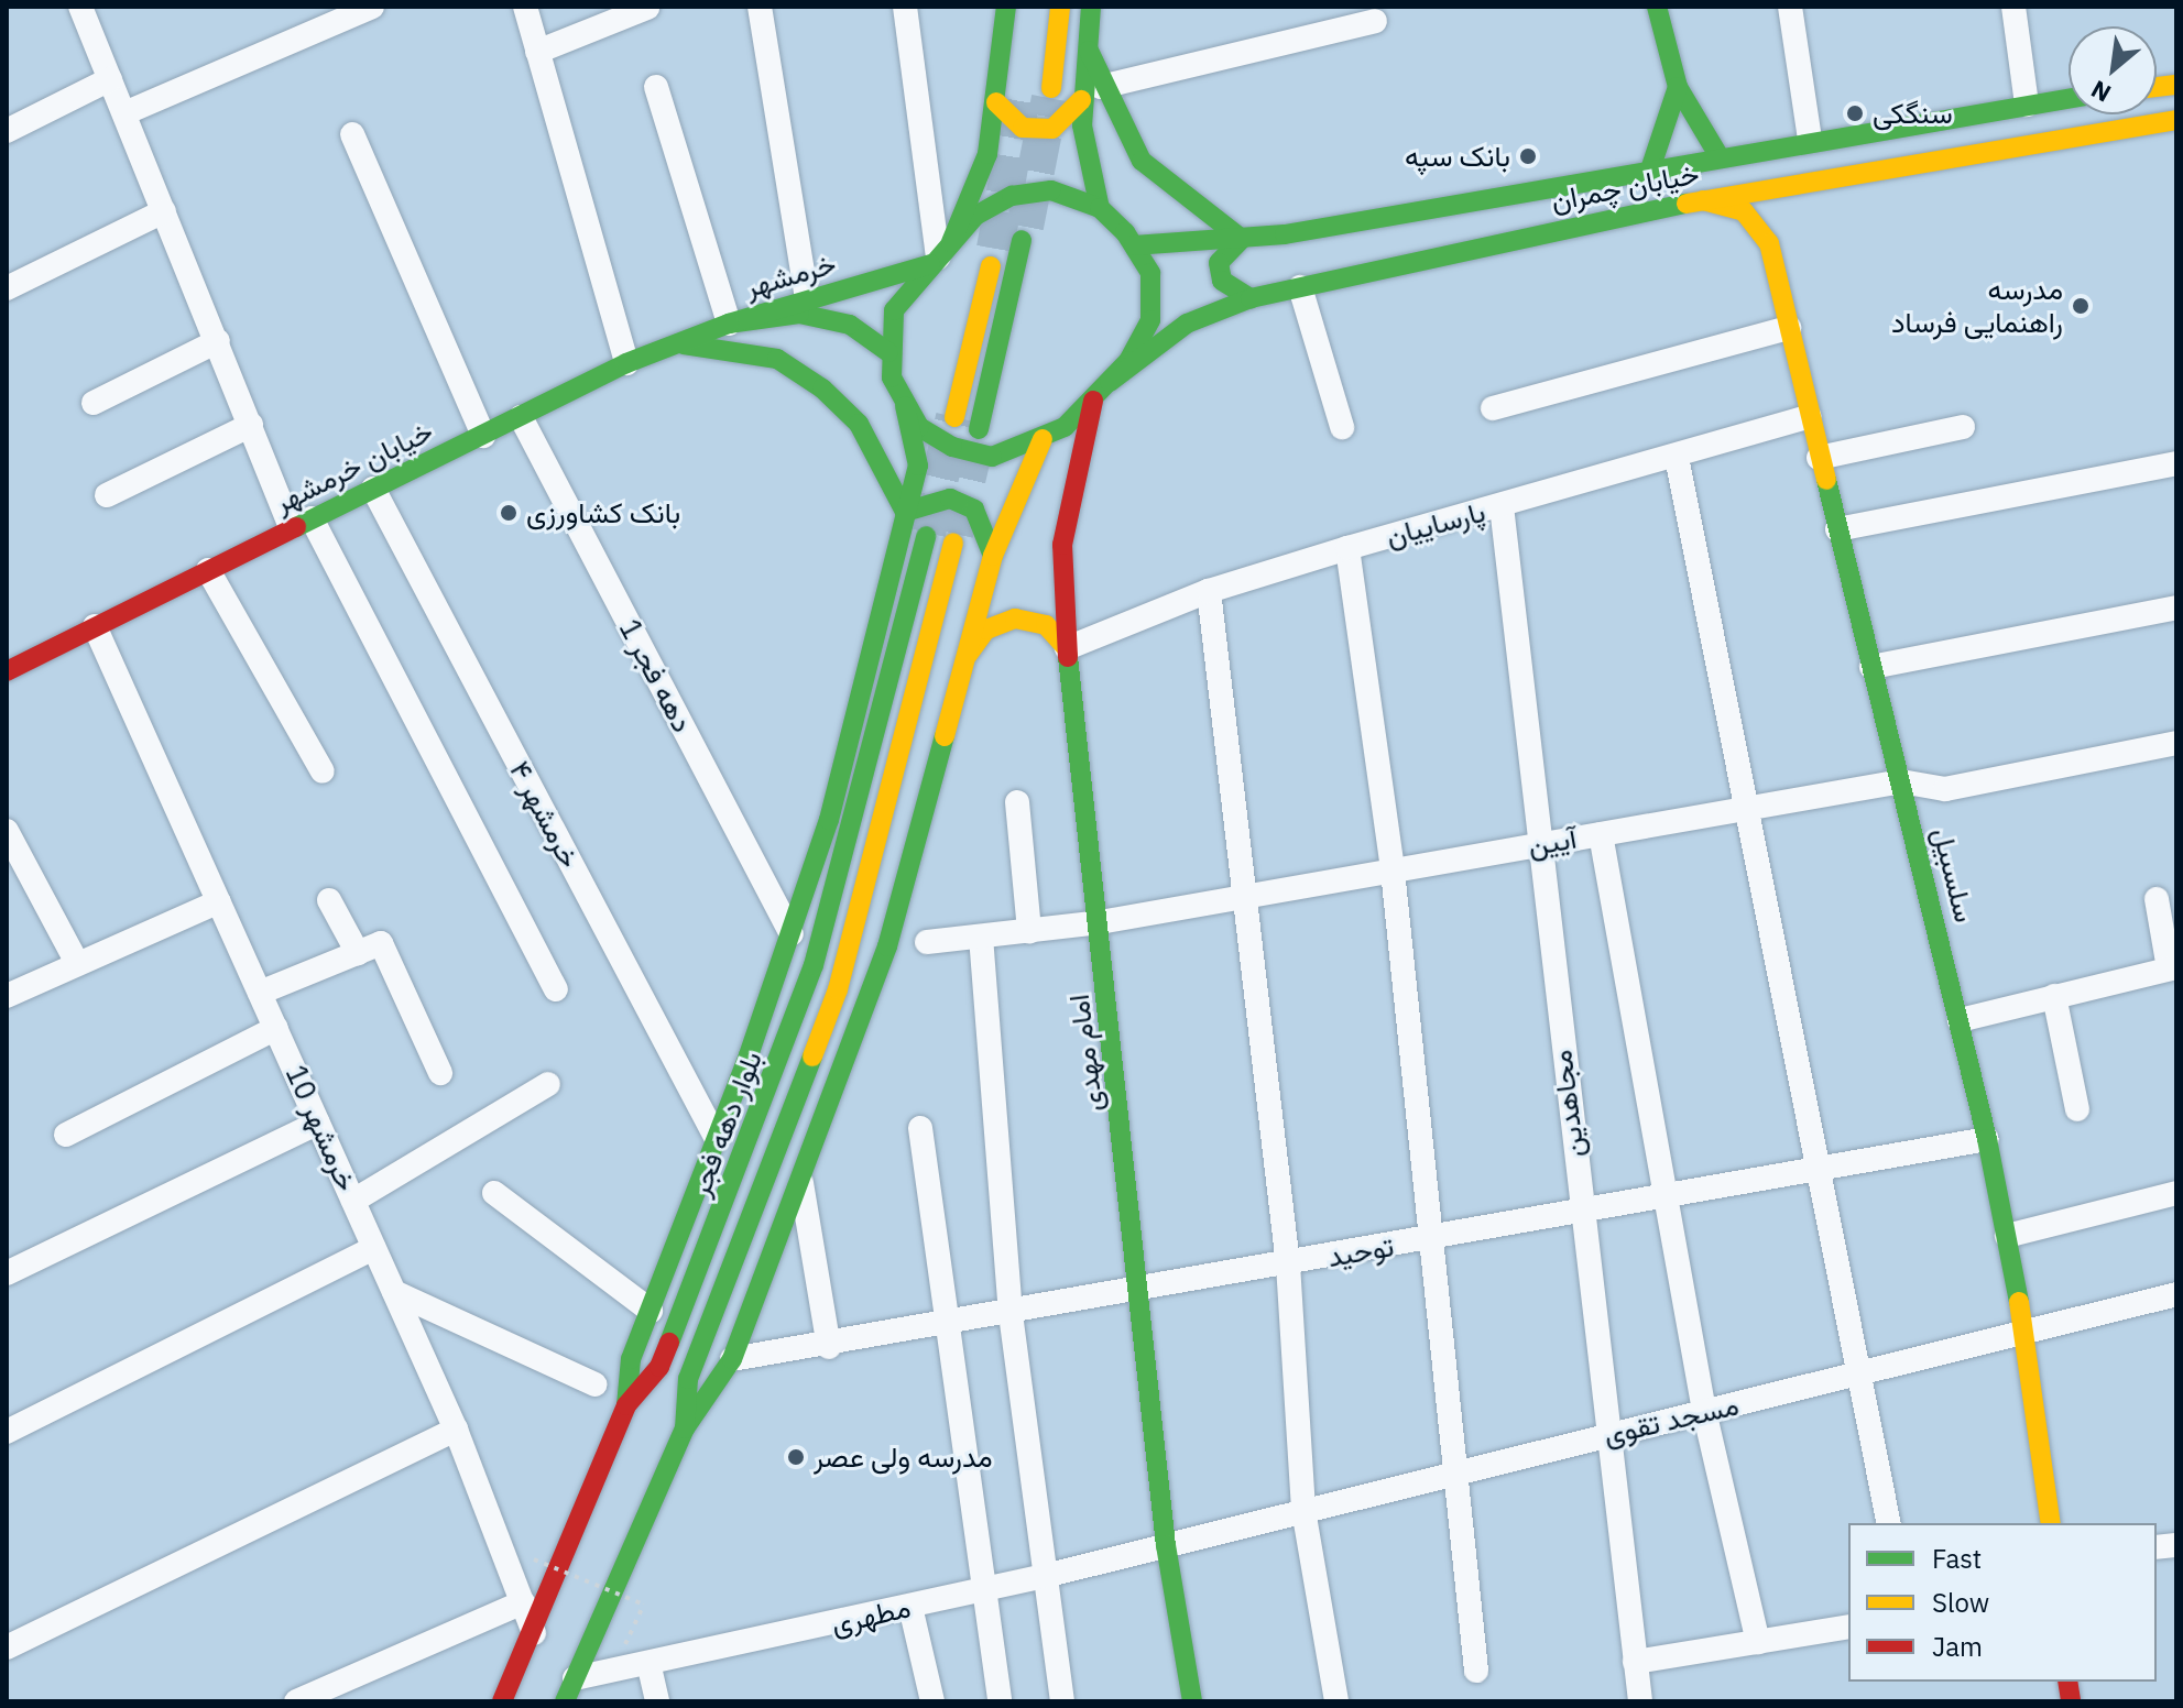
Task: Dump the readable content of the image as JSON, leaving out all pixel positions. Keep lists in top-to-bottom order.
{
  "streets": {
    "main road": [
      "خیابان چمران",
      "خرمشهر",
      "خیابان خرمشهر",
      "سلسبیل",
      "امام مهدی",
      "بلوار دهه فجر"
    ],
    "street": [
      "پارساییان",
      "دهه فجر 1",
      "خرمشهر ۴",
      "آیین",
      "مجاهدین",
      "خرمشهر 10",
      "توحید",
      "مسجد تقوی",
      "مطهری"
    ]
  },
  "crossings": [
    ["خیابان چمران", "خرمشهر"],
    ["خیابان چمران", "سلسبیل"],
    ["خیابان چمران", "امام مهدی"],
    ["خرمشهر", "خیابان خرمشهر"],
    ["خرمشهر", "امام مهدی"],
    ["خیابان خرمشهر", "دهه فجر 1"],
    ["خیابان خرمشهر", "خرمشهر ۴"],
    ["خیابان خرمشهر", "خرمشهر 10"],
    ["پارساییان", "سلسبیل"],
    ["پارساییان", "امام مهدی"],
    ["پارساییان", "مجاهدین"],
    ["آیین", "سلسبیل"],
    ["آیین", "امام مهدی"],
    ["آیین", "مجاهدین"],
    ["سلسبیل", "توحید"],
    ["سلسبیل", "مسجد تقوی"],
    ["امام مهدی", "توحید"],
    ["امام مهدی", "مسجد تقوی"],
    ["امام مهدی", "مطهری"],
    ["مجاهدین", "توحید"],
    ["مجاهدین", "مسجد تقوی"],
    ["بلوار دهه فجر", "خرمشهر 10"],
    ["بلوار دهه فجر", "مطهری"],
    ["مسجد تقوی", "مطهری"]
  ],
  "places": [
    "سنگکی",
    "بانک سپه",
    "مدرسه راهنمایی فرساد",
    "بانک کشاورزی",
    "مدرسه ولی عصر"
  ],
  "legend": ["Fast", "Slow", "Jam"],
  "north": "bottom left"
}
